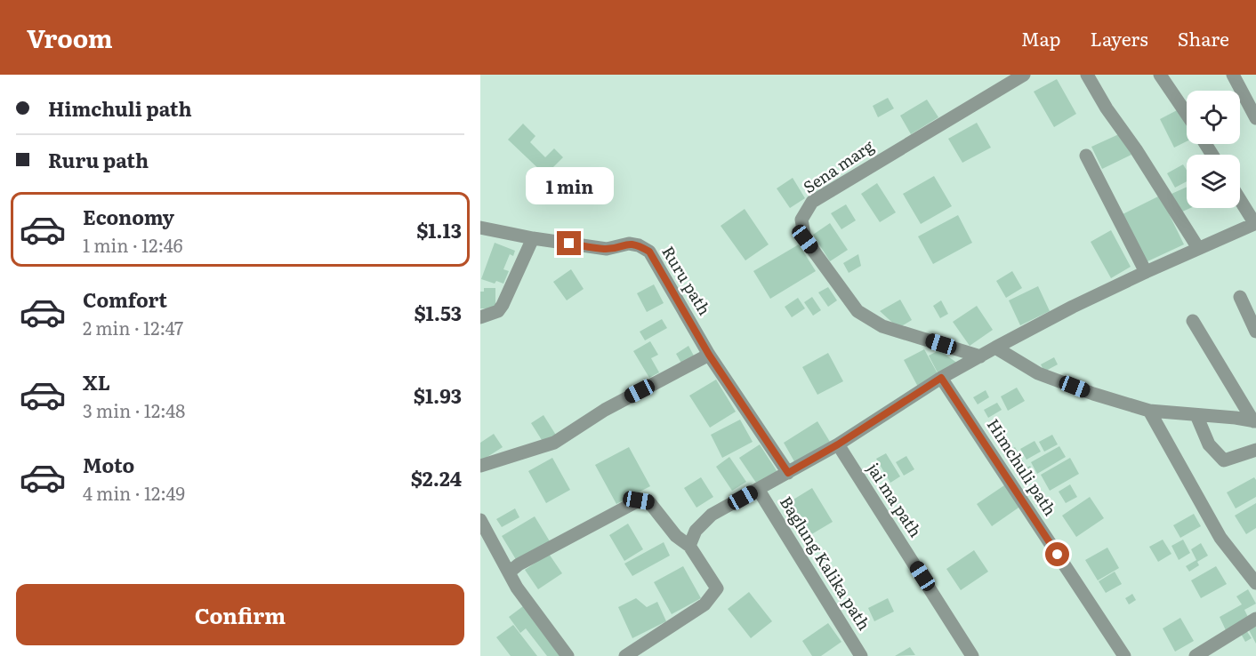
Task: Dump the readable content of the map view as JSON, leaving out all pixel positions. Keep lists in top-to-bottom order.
{
  "streets": {
    "street": [
      "Sena marg",
      "Ruru path",
      "Himchuli path",
      "jai ma path",
      "Baglung Kalika path"
    ]
  },
  "page": {
    "header": "Vroom",
    "nav": ["Map", "Layers", "Share"],
    "banner": ["Himchuli path", "Ruru path"],
    "bubble": "1 min",
    "list": [
      {
        "name": "Economy",
        "note": "1 min · 12:46",
        "value": "$1.13"
      },
      {
        "name": "Comfort",
        "note": "2 min · 12:47",
        "value": "$1.53"
      },
      {
        "name": "XL",
        "note": "3 min · 12:48",
        "value": "$1.93"
      },
      {
        "name": "Moto",
        "note": "4 min · 12:49",
        "value": "$2.24"
      }
    ],
    "buttons": "Confirm"
  }
}
